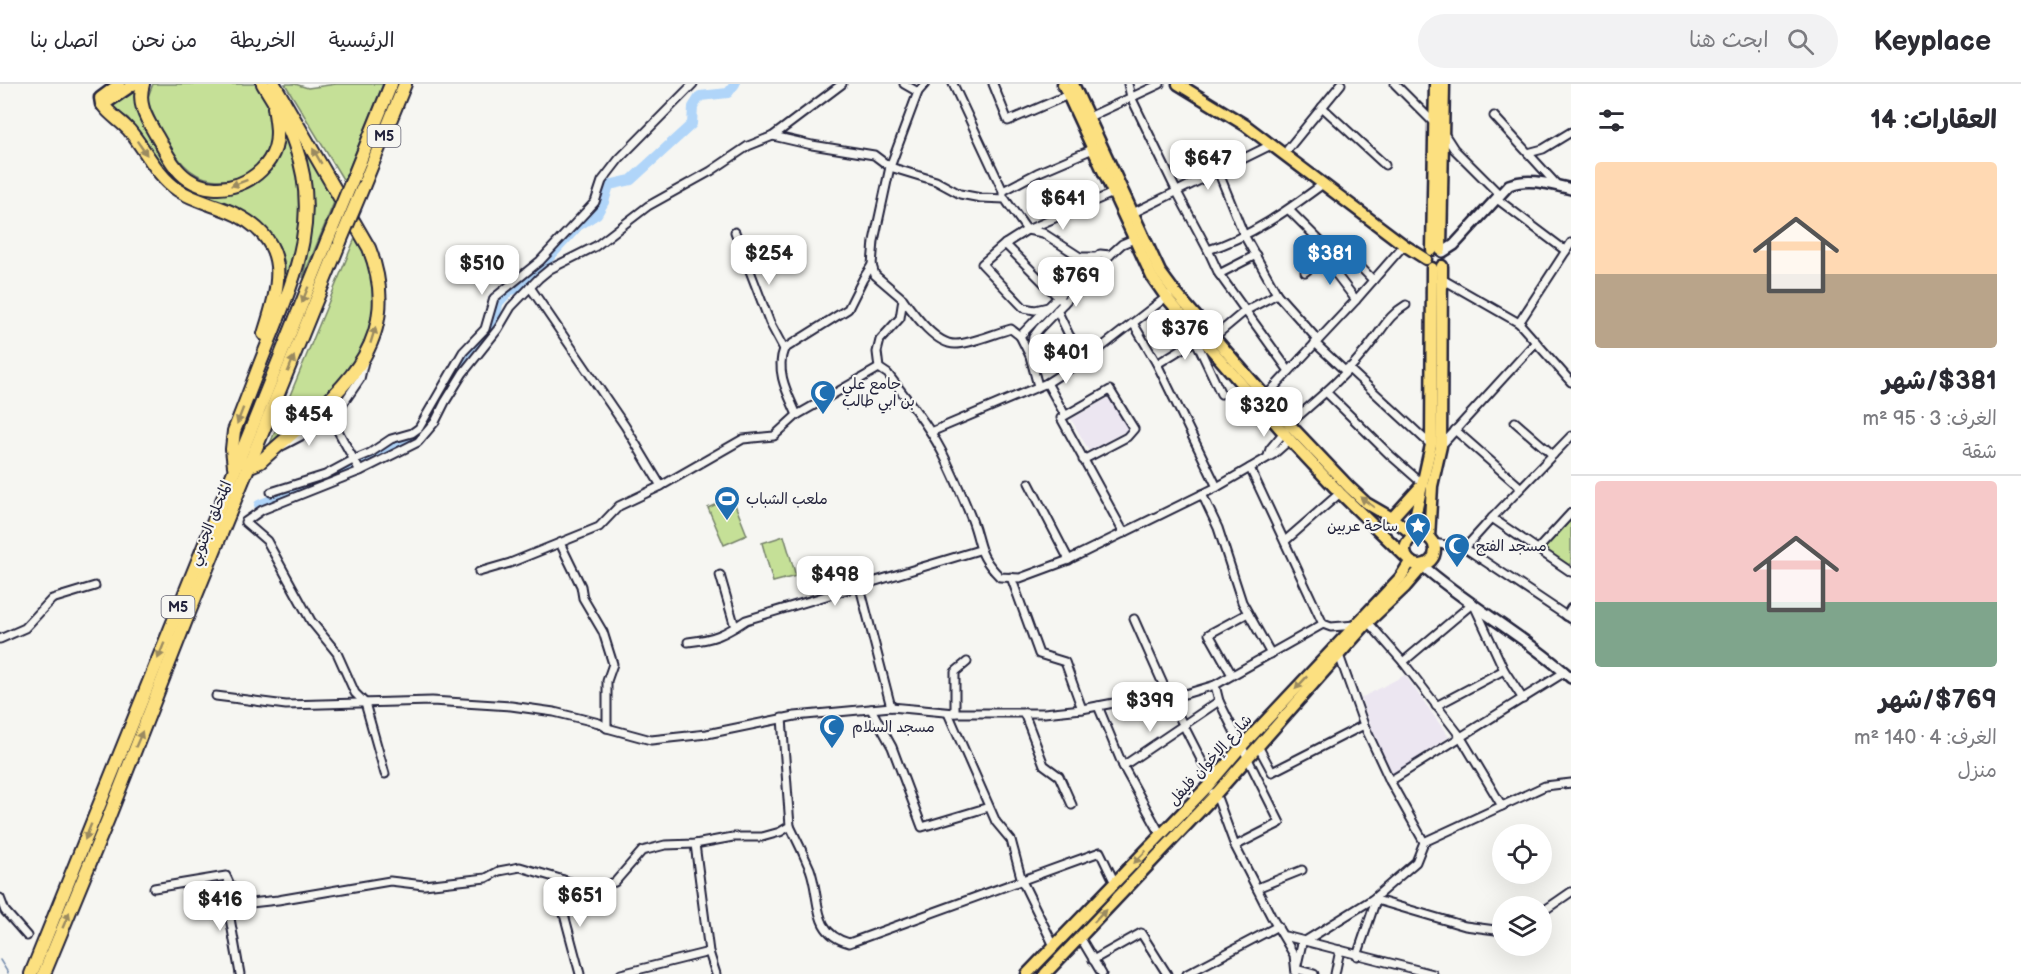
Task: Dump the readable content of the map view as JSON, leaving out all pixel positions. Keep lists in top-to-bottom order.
{
  "streets": {
    "highway": ["M5", "المتحلق الجنوبي"],
    "main road": ["شارع الإخوان فليفل"]
  },
  "places": {
    "mosque": ["جامع علي بن ابي طالب", "مسجد الفتح", "مسجد السلام"],
    "sports": ["ملعب الشباب"],
    "place": ["ساحة عربين"]
  },
  "page": {
    "header": "Keyplace",
    "search": "ابحث هنا",
    "nav": [
      "الرئيسية",
      "الخريطة",
      "من نحن",
      "اتصل بنا"
    ],
    "heading": "العقارات: 14",
    "price": [
      "$647",
      "$641",
      "$254",
      "$381",
      "$510",
      "$769",
      "$376",
      "$401",
      "$320",
      "$454",
      "$498",
      "$399",
      "$651",
      "$416"
    ],
    "list": [
      {
        "name": "$381/شهر",
        "note": "الغرف: 3 · 95 m² · شقة"
      },
      {
        "name": "$769/شهر",
        "note": "الغرف: 4 · 140 m² · منزل"
      }
    ]
  }
}
